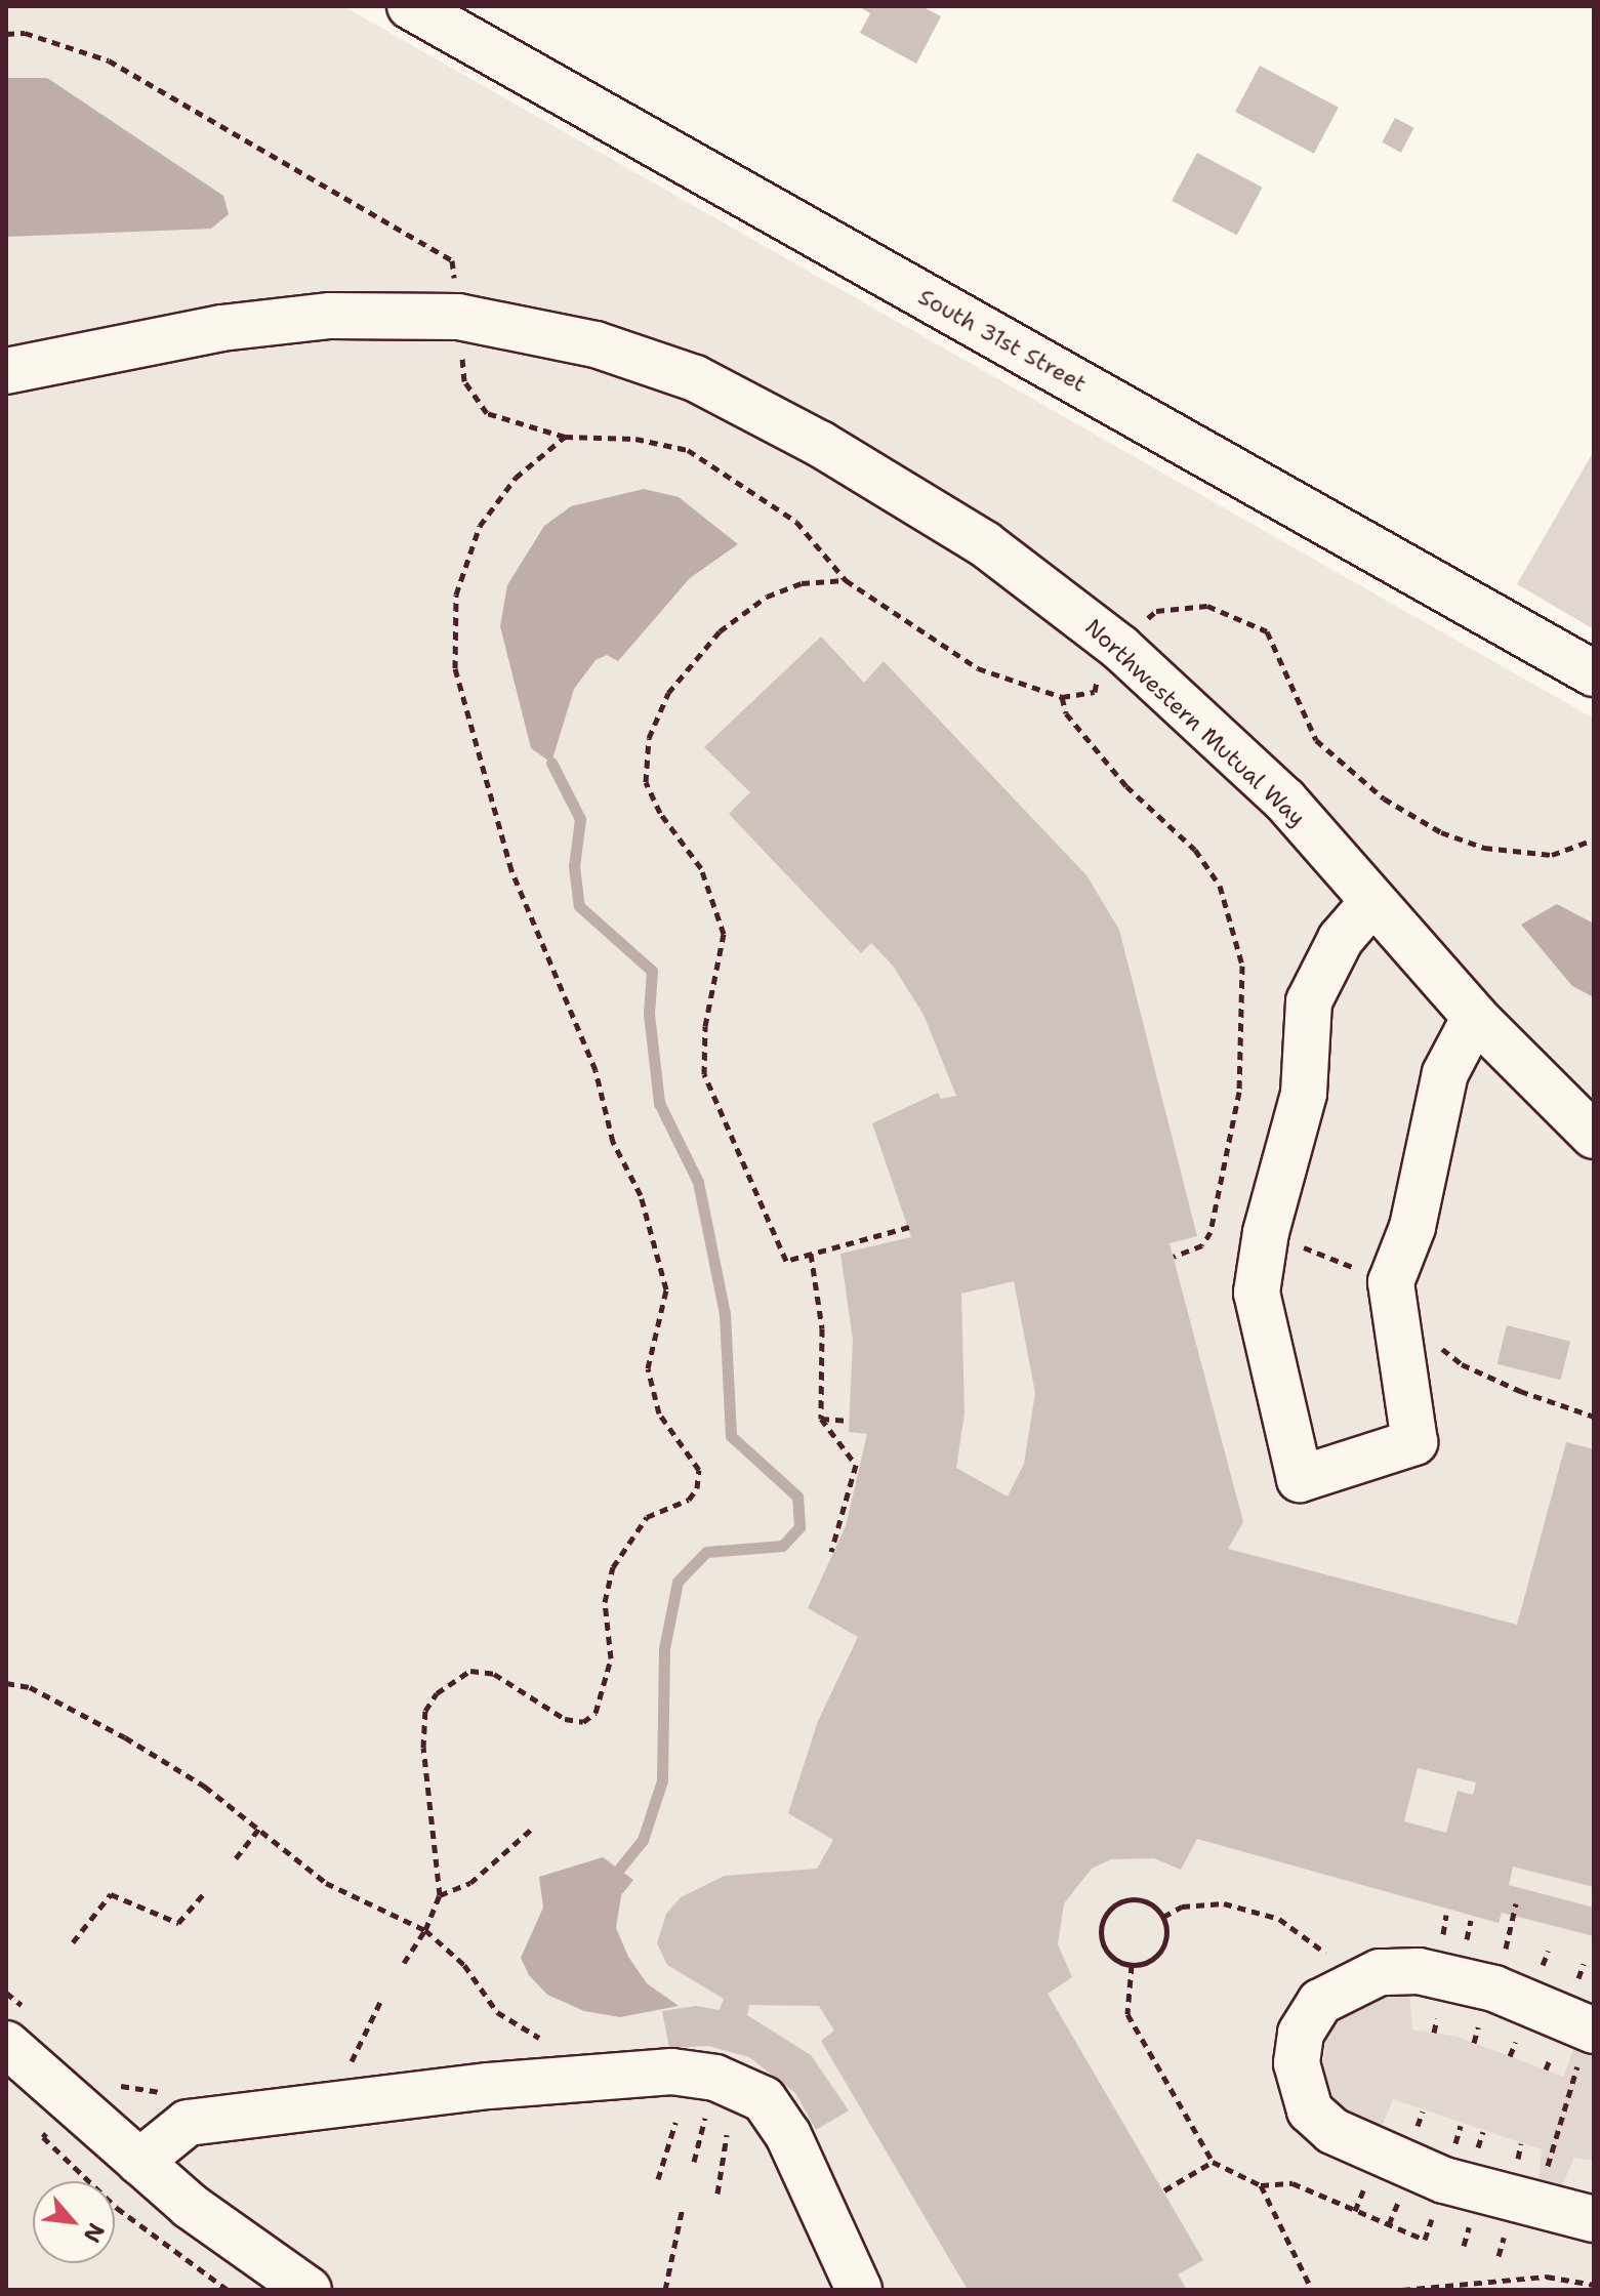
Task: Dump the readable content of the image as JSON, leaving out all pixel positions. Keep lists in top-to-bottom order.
{
  "streets": {
    "street": ["South 31st Street", "Northwestern Mutual Way"]
  },
  "north": "bottom right"
}
